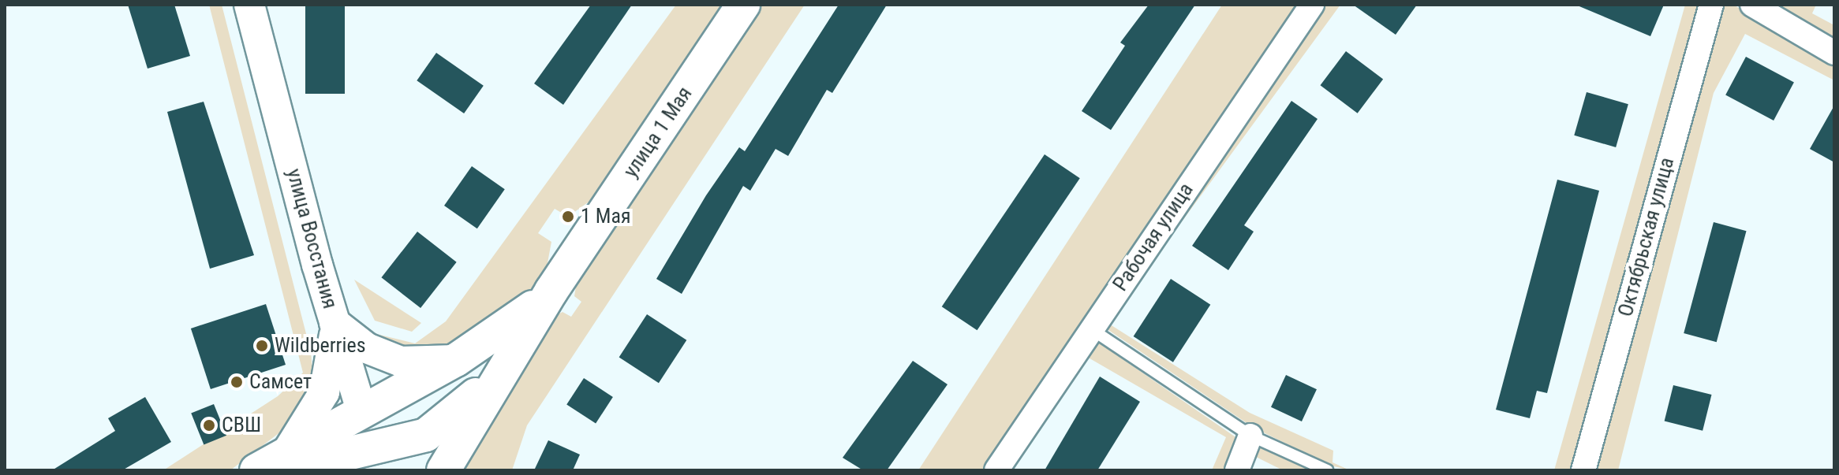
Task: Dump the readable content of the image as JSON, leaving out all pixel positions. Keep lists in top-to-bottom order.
{
  "streets": {
    "main road": ["улица 1 Мая", "улица Восстания"],
    "street": ["Рабочая улица", "Октябрьская улица"]
  },
  "crossings": [
    ["улица 1 Мая", "улица Восстания"]
  ],
  "places": [
    "1 Мая",
    "Wildberries",
    "Самсет",
    "СВШ"
  ]
}
